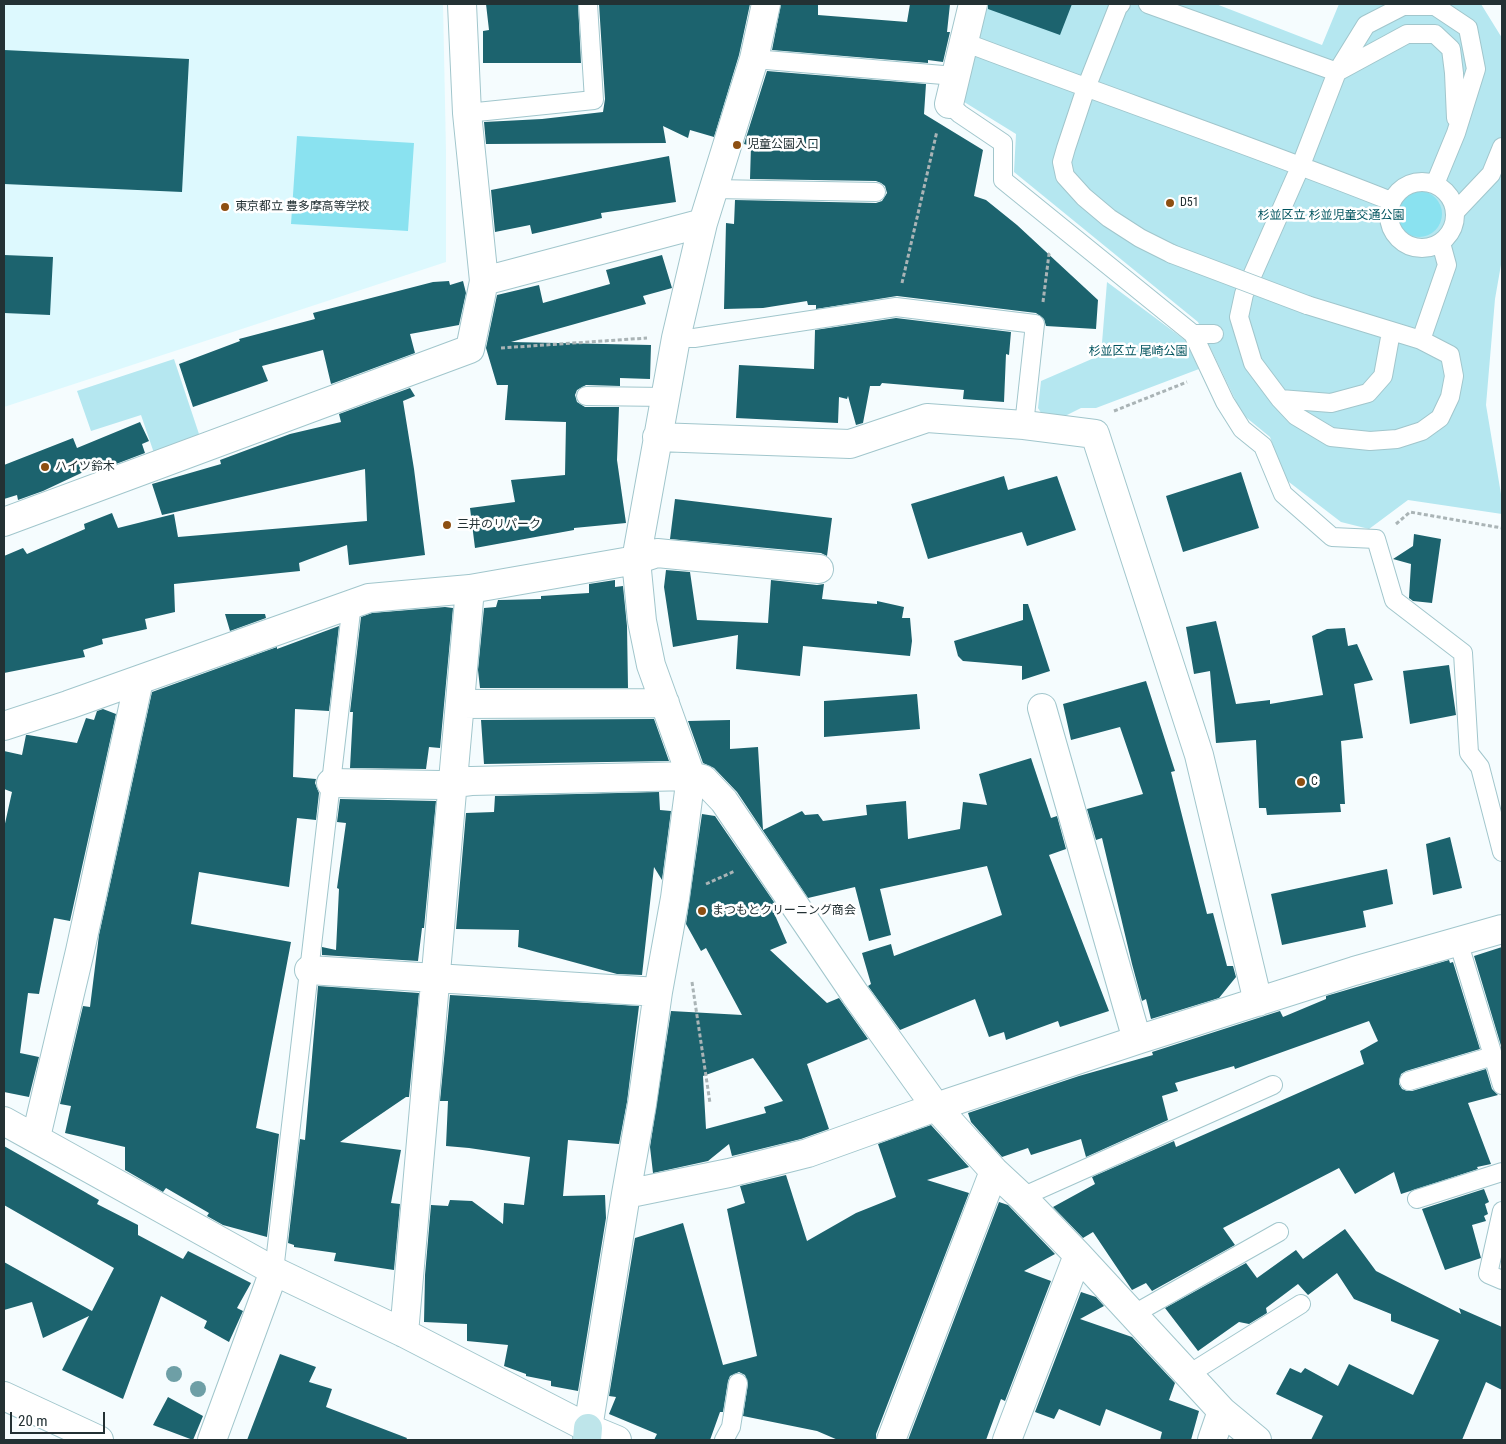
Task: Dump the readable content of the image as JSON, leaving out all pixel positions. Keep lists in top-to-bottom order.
{
  "parks": ["杉並区立 杉並児童交通公園", "杉並区立 尾崎公園"],
  "places": [
    "児童公園入口",
    "D51",
    "東京都立 豊多摩高等学校",
    "ハイツ鈴木",
    "三井のリパーク",
    "C",
    "まつもとクリーニング商会"
  ],
  "scale_bar": "20 m"
}
